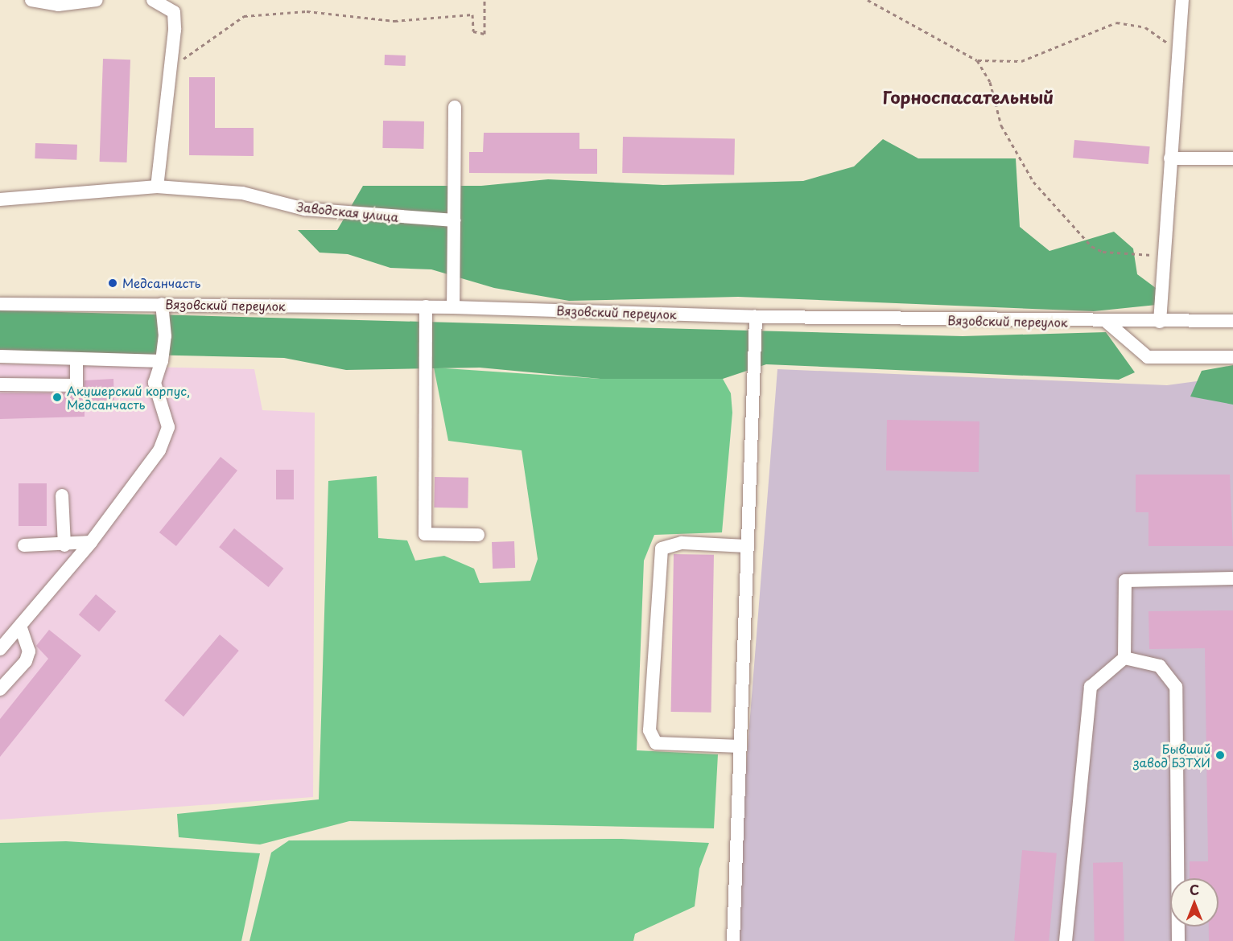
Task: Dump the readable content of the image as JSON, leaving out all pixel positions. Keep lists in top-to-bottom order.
{
  "streets": {
    "street": ["Заводская улица", "Вязовский переулок"]
  },
  "districts": ["Горноспасательный"],
  "places": ["Медсанчасть", "Акушерский корпус, Медсанчасть", "Бывший завод БЗТХИ"],
  "north": "top"
}
